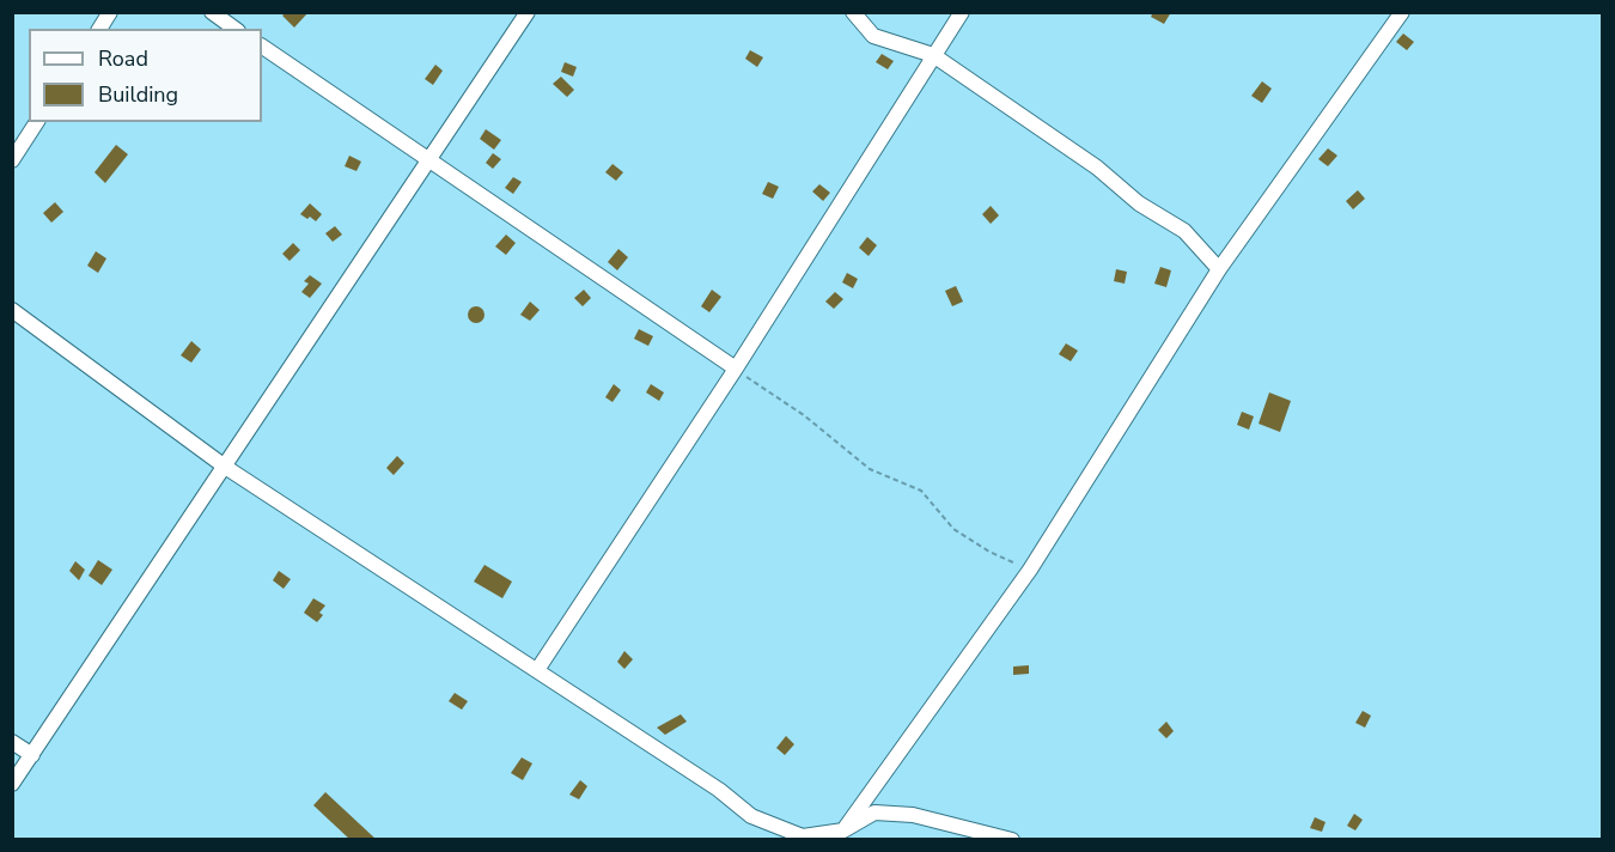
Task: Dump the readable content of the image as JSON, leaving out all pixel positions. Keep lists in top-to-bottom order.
{
  "legend": ["Road", "Building"]
}
